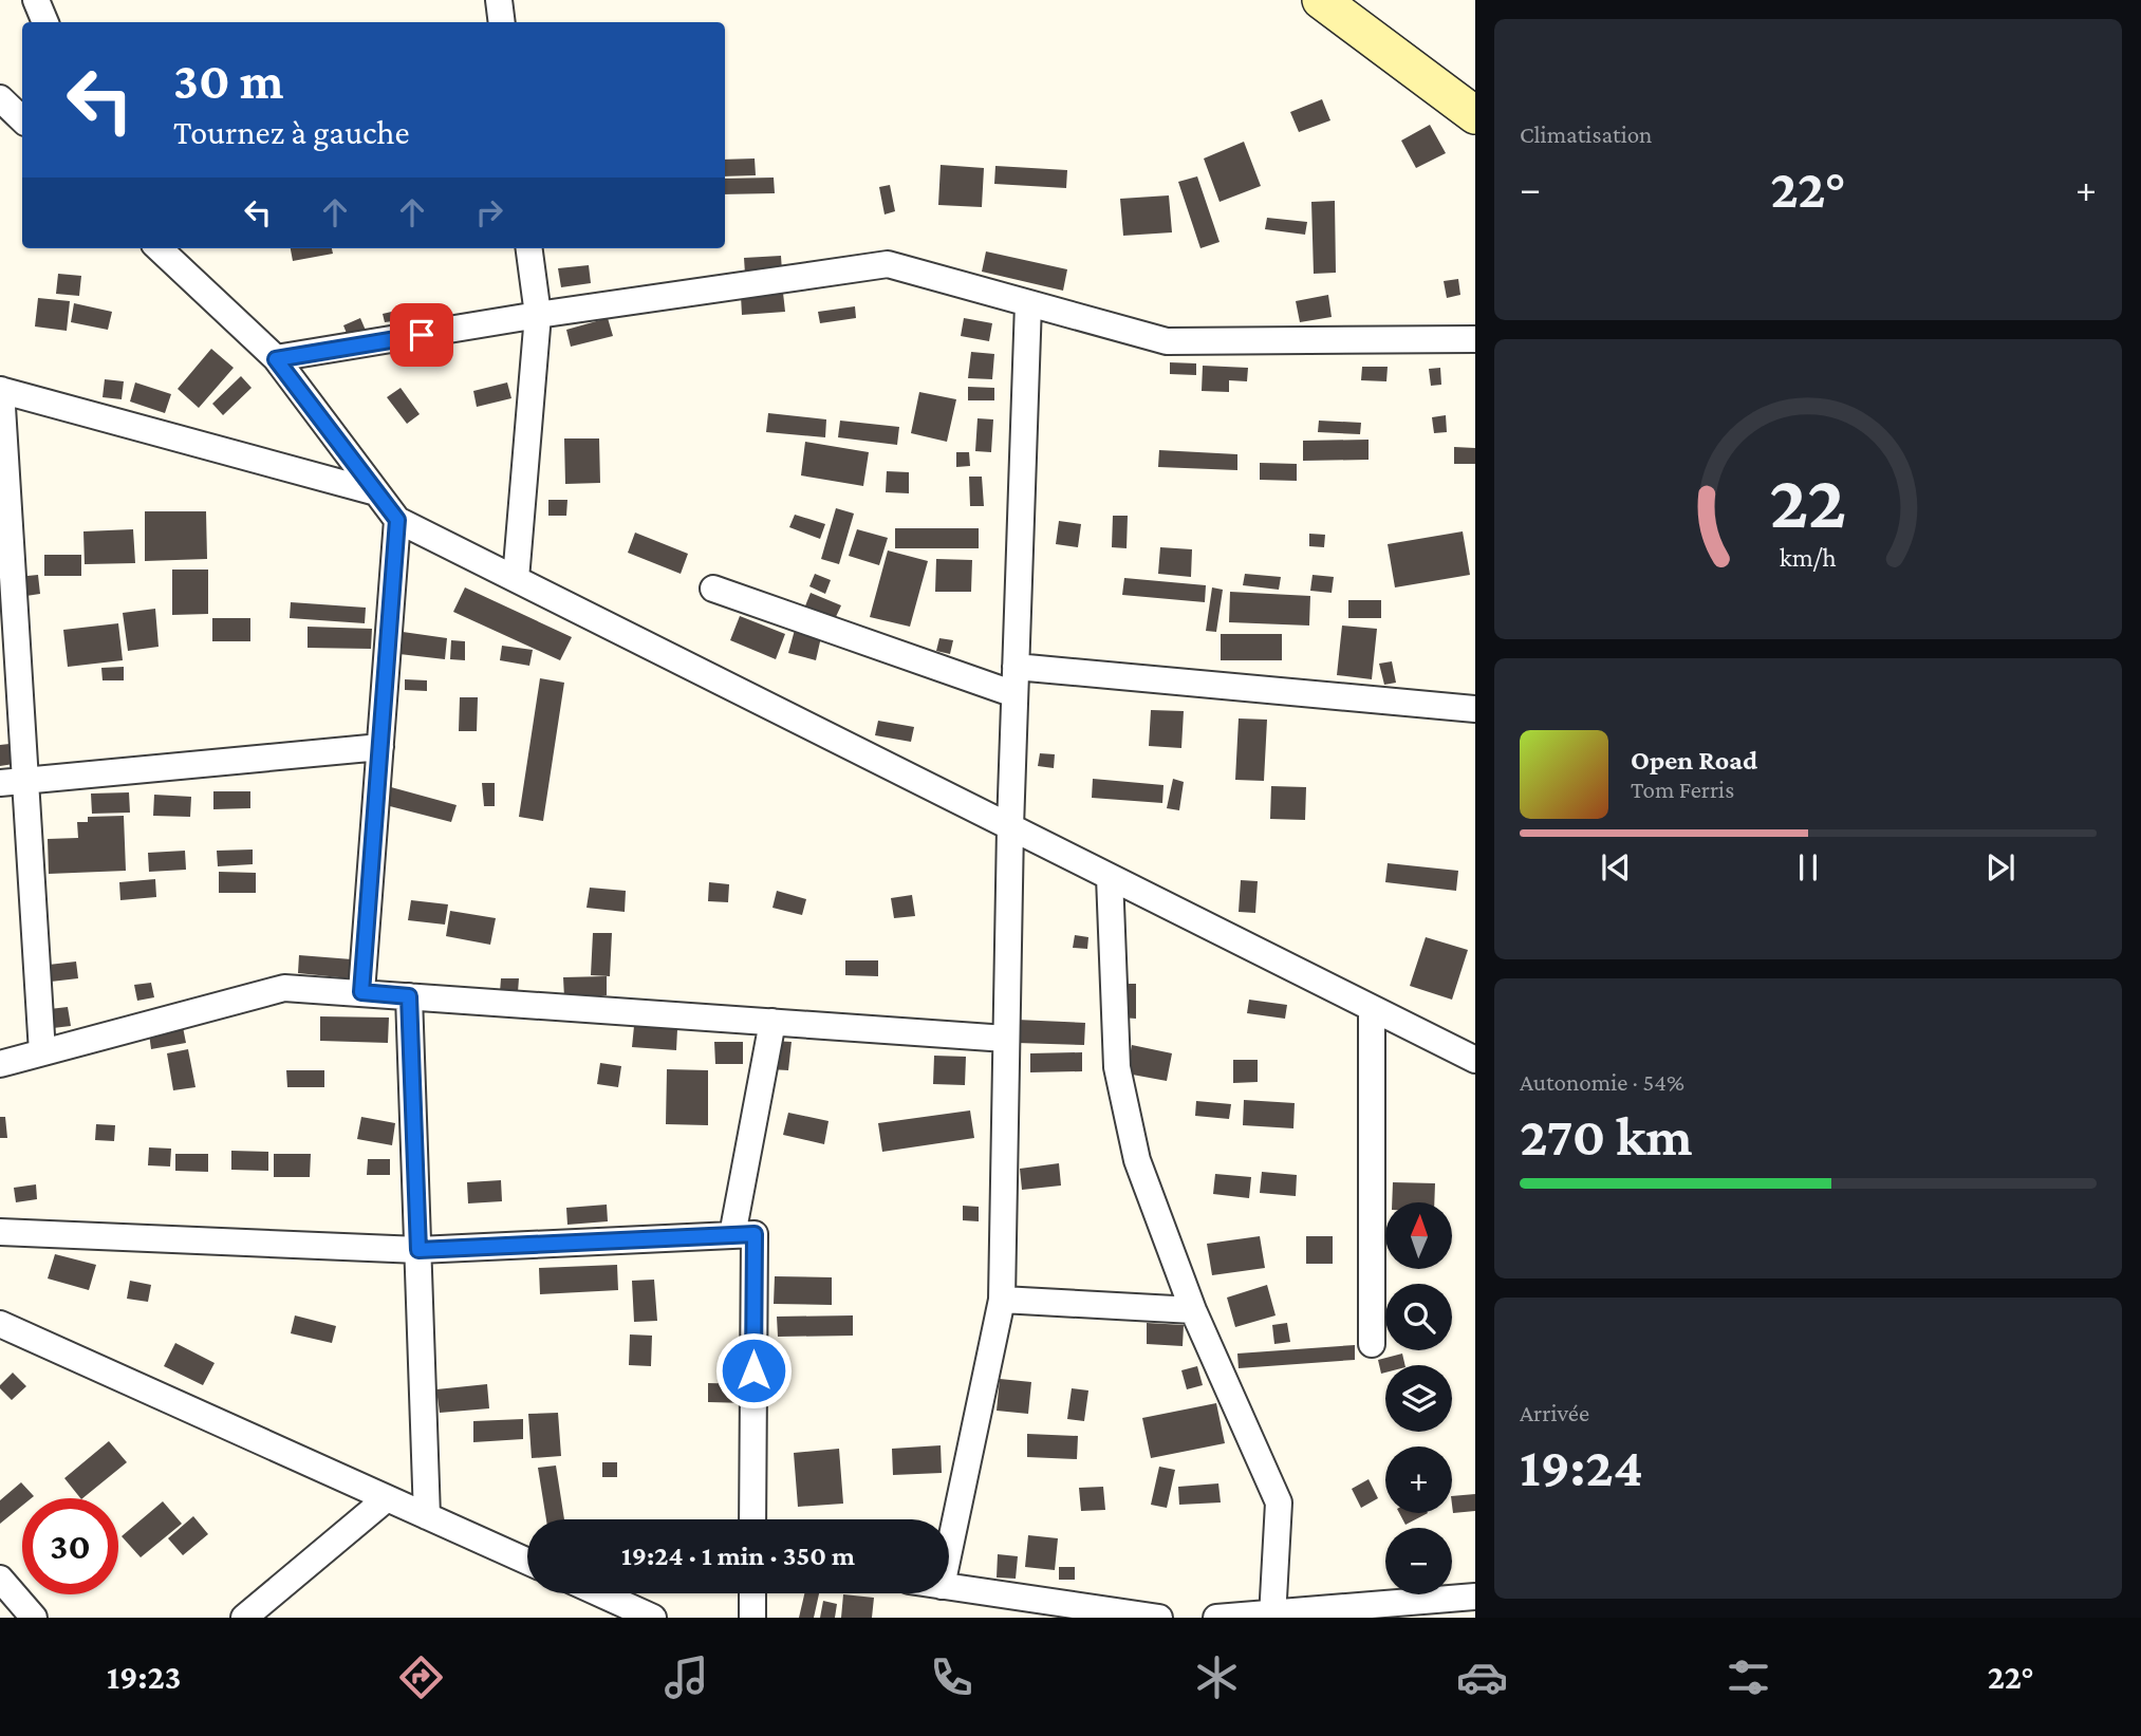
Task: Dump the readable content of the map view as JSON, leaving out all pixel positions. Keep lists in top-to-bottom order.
{
  "north": "top",
  "page": {
    "tile": [
      "Climatisation",
      ["Autonomie · 54%", "270 km"],
      ["Arrivée", "19:24"]
    ],
    "turn": ["30 m", "Tournez à gauche"],
    "heat": ["−", "22°", "+"],
    "song": ["Open Road", "Tom Ferris"],
    "map_buttons": ["+", "−"],
    "limit": "30",
    "trip": "19:24 · 1 min · 350 m",
    "tabs": ["19:23", "22°"],
    "gauge": ["22", "km/h"]
  }
}
